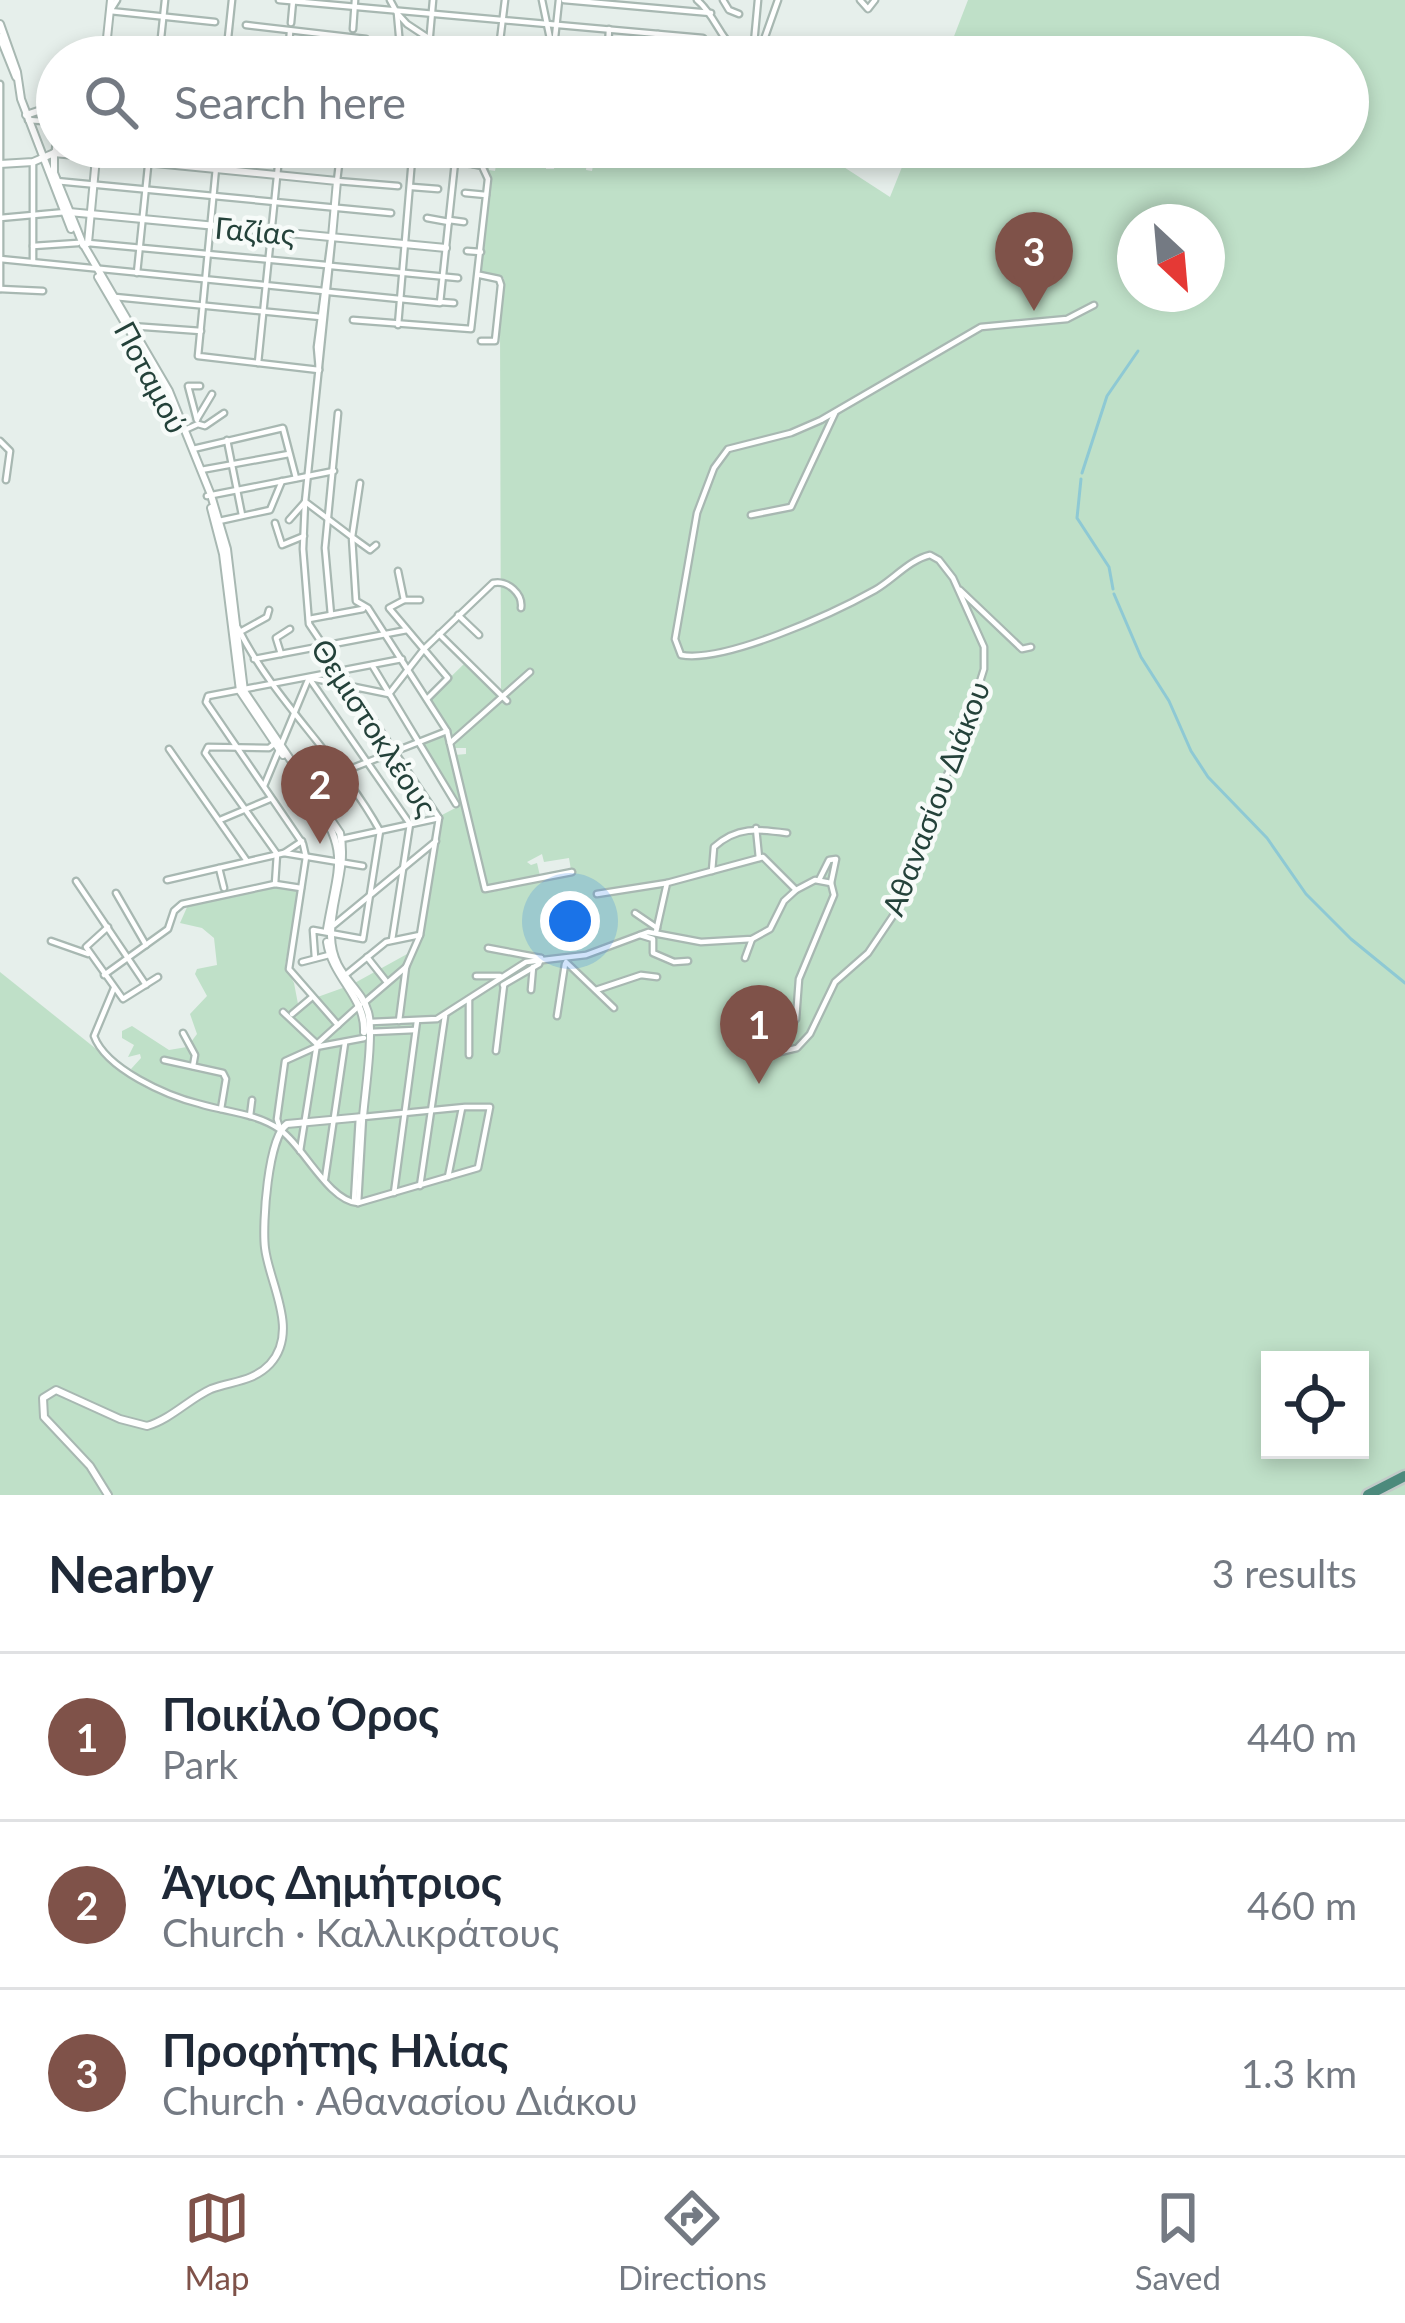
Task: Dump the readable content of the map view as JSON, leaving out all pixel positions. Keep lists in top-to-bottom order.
{
  "streets": {
    "street": [
      "Γαζίας",
      "Ποταμού",
      "Θεμιστοκλέους",
      "Αθανασίου Διάκου"
    ]
  },
  "crossings": [
    ["Γαζίας", "Ποταμού"]
  ],
  "north": "bottom right",
  "page": {
    "search": "Search here",
    "pins": ["3", "2", "1"],
    "heading": ["Nearby", "3 results"],
    "list": [
      {
        "mark": "1",
        "name": "Ποικίλο Όρος",
        "note": "Park",
        "value": "440 m"
      },
      {
        "mark": "2",
        "name": "Άγιος Δημήτριος",
        "note": "Church · Καλλικράτους",
        "value": "460 m"
      },
      {
        "mark": "3",
        "name": "Προφήτης Ηλίας",
        "note": "Church · Αθανασίου Διάκου",
        "value": "1.3 km"
      }
    ],
    "nav": ["Map", "Directions", "Saved"]
  }
}
